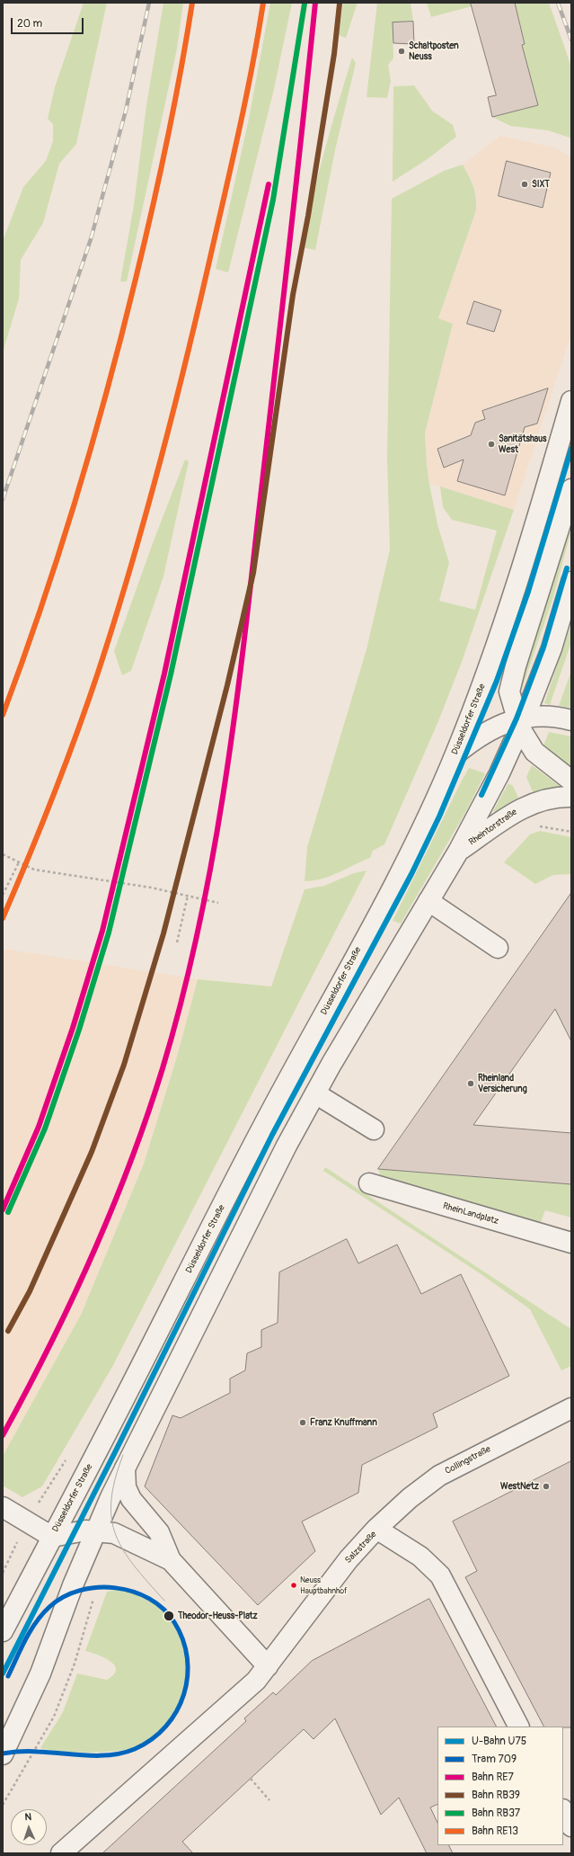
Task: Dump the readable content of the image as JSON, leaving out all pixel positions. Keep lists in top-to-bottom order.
{
  "streets": {
    "main road": [
      "Düsseldorfer Straße",
      "Rheintorstraße",
      "RheinLandplatz",
      "Collingstraße",
      "Salzstraße"
    ]
  },
  "crossings": [
    ["Collingstraße", "Salzstraße"]
  ],
  "places": [
    "Schaltposten Neuss",
    "SIXT",
    "Sanitätshaus West",
    "Rheinland Versicherung",
    "Franz Knuffmann",
    "WestNetz",
    "Neuss Hauptbahnhof",
    "Theodor-Heuss-Platz"
  ],
  "lines": [
    "rail line RE7",
    "rail line RE13",
    "rail line RB39",
    "rail line RB37",
    "metro line U75",
    "tram line 709"
  ],
  "legend": [
    "U-Bahn U75",
    "Tram 709",
    "Bahn RE7",
    "Bahn RB39",
    "Bahn RB37",
    "Bahn RE13"
  ],
  "scale_bar": "20 m",
  "north": "top"
}
